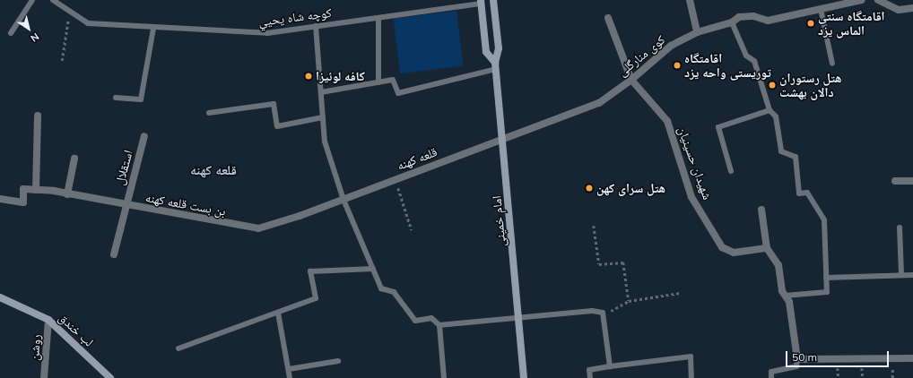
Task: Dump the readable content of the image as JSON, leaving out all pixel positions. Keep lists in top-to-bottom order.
{
  "streets": {
    "main road": ["امام خمینی", "لب خندق"],
    "street": [
      "کوی منارگلی",
      "قلعه کهنه",
      "شهیدان حسینیان",
      "استقلال",
      "بن بست قلعه کهنه",
      "روشن"
    ],
    "lane": ["کوچه شاه يحيي"]
  },
  "crossings": [
    ["کوچه شاه يحيي", "امام خمینی"],
    ["کوی منارگلی", "قلعه کهنه"],
    ["کوی منارگلی", "شهیدان حسینیان"],
    ["کوی منارگلی", "امام خمینی"],
    ["قلعه کهنه", "بن بست قلعه کهنه"],
    ["قلعه کهنه", "امام خمینی"],
    ["استقلال", "بن بست قلعه کهنه"],
    ["لب خندق", "روشن"]
  ],
  "districts": ["قلعه کهنه"],
  "places": [
    "اقامتگاه سنتی الماس یزد",
    "اقامتگاه توریستی واحه یزد",
    "کافه لوئیزا",
    "هتل رستوران دالان بهشت",
    "هتل سرای کهن"
  ],
  "scale_bar": "50 m",
  "north": "bottom right"
}
